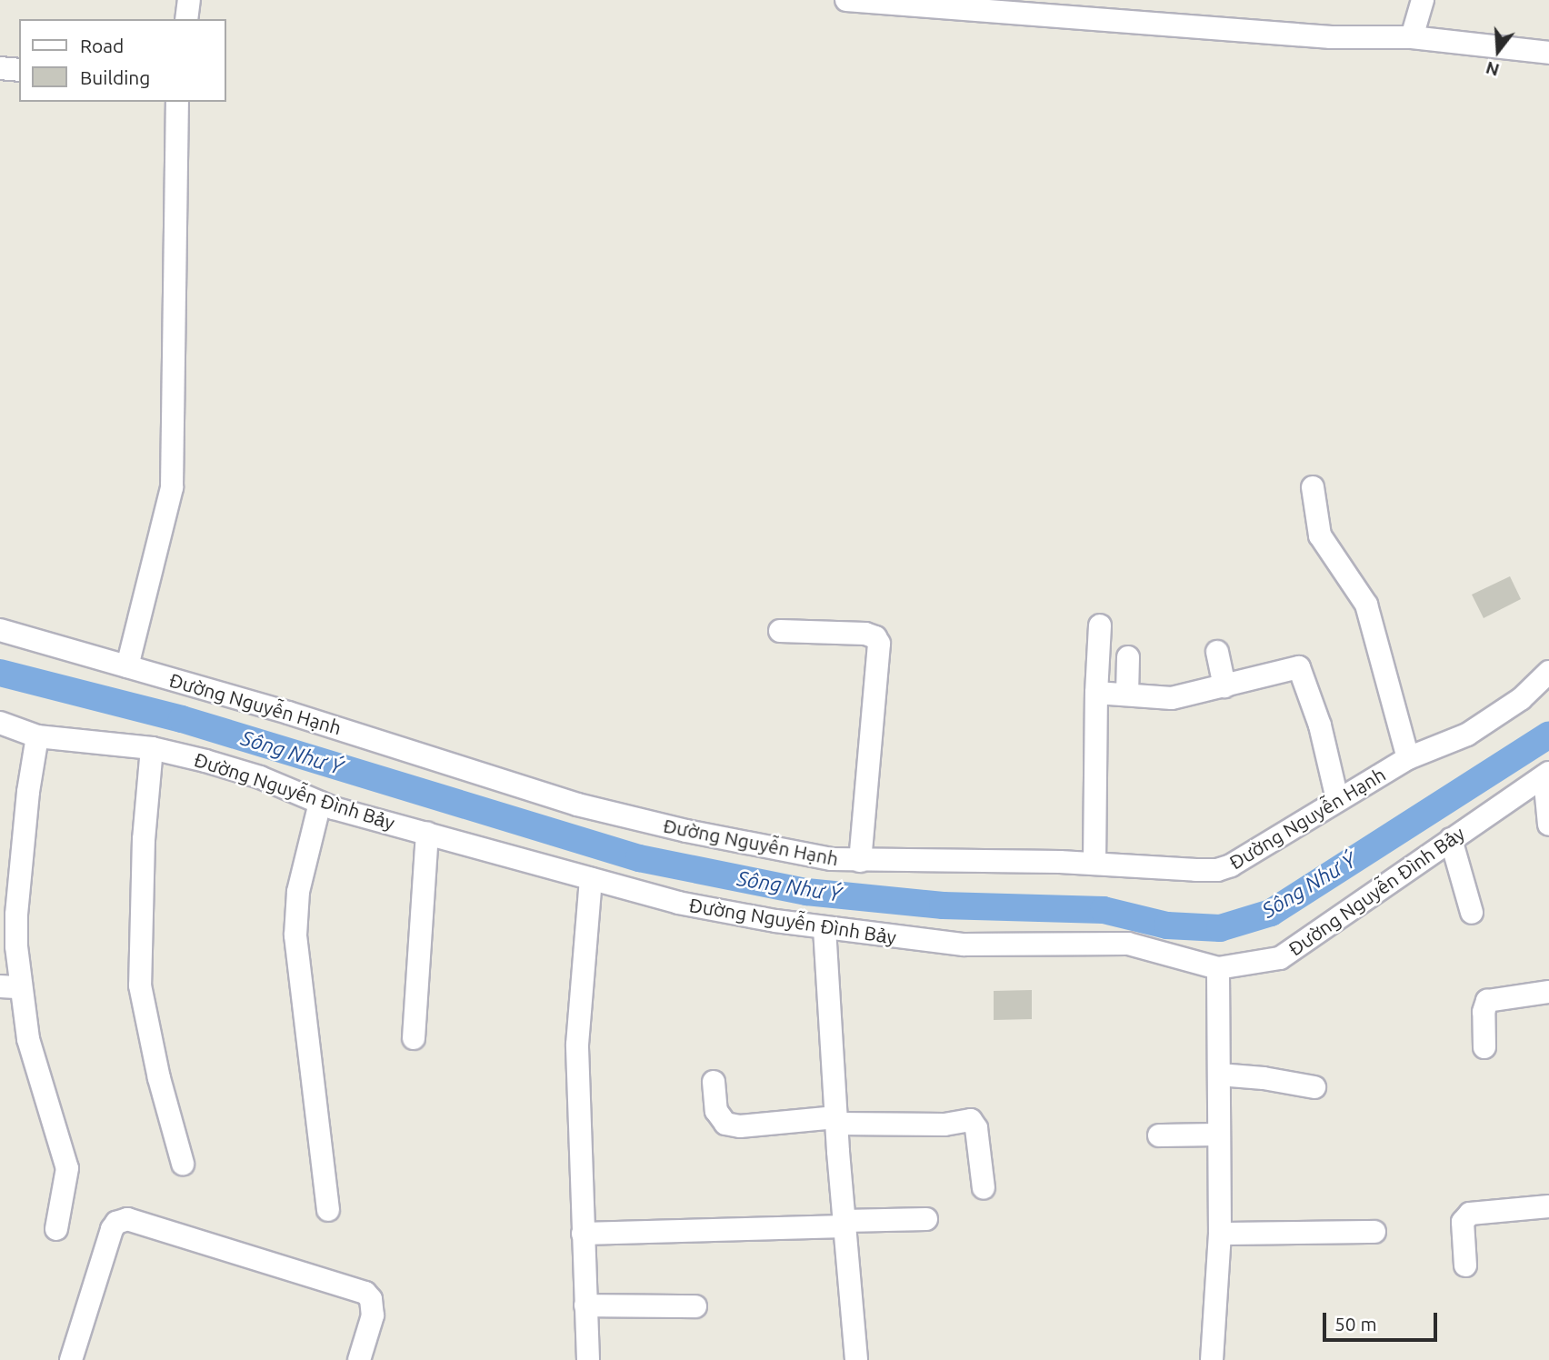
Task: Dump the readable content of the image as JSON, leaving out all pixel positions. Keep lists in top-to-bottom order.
{
  "streets": {
    "street": ["Đường Nguyễn Hạnh", "Đường Nguyễn Đình Bảy"]
  },
  "water": ["Sông Như Ý"],
  "legend": ["Road", "Building"],
  "scale_bar": "50 m",
  "north": "bottom"
}
